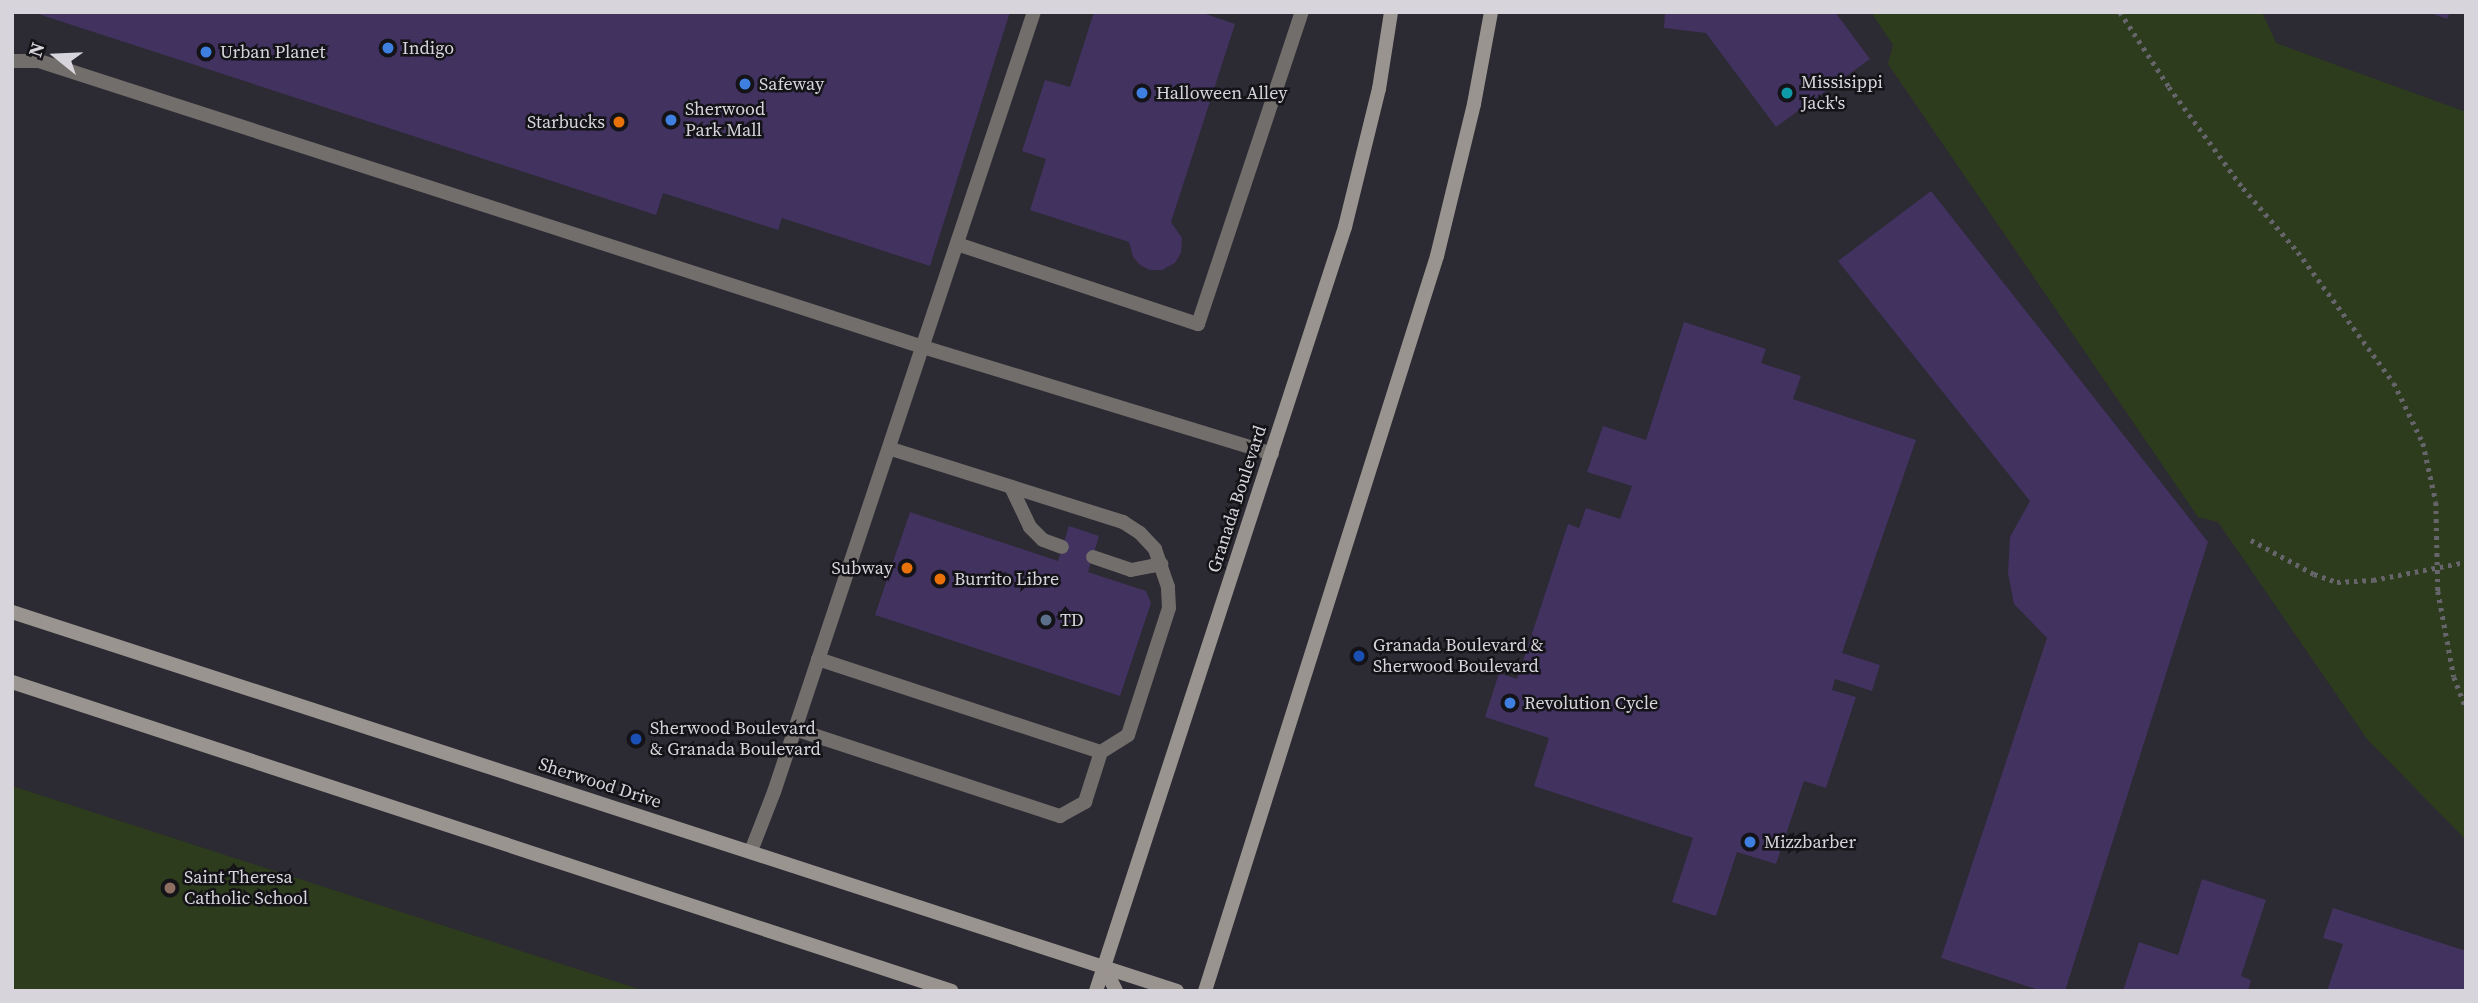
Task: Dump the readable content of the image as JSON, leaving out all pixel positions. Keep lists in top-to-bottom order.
{
  "streets": {
    "main road": ["Granada Boulevard", "Sherwood Drive"]
  },
  "crossings": [
    ["Granada Boulevard", "Sherwood Drive"]
  ],
  "places": [
    "Indigo",
    "Urban Planet",
    "Safeway",
    "Halloween Alley",
    "Missisippi Jack's",
    "Sherwood Park Mall",
    "Starbucks",
    "Subway",
    "Burrito Libre",
    "TD",
    "Granada Boulevard & Sherwood Boulevard",
    "Revolution Cycle",
    "Sherwood Boulevard & Granada Boulevard",
    "Mizzbarber",
    "Saint Theresa Catholic School"
  ],
  "north": "left"
}
